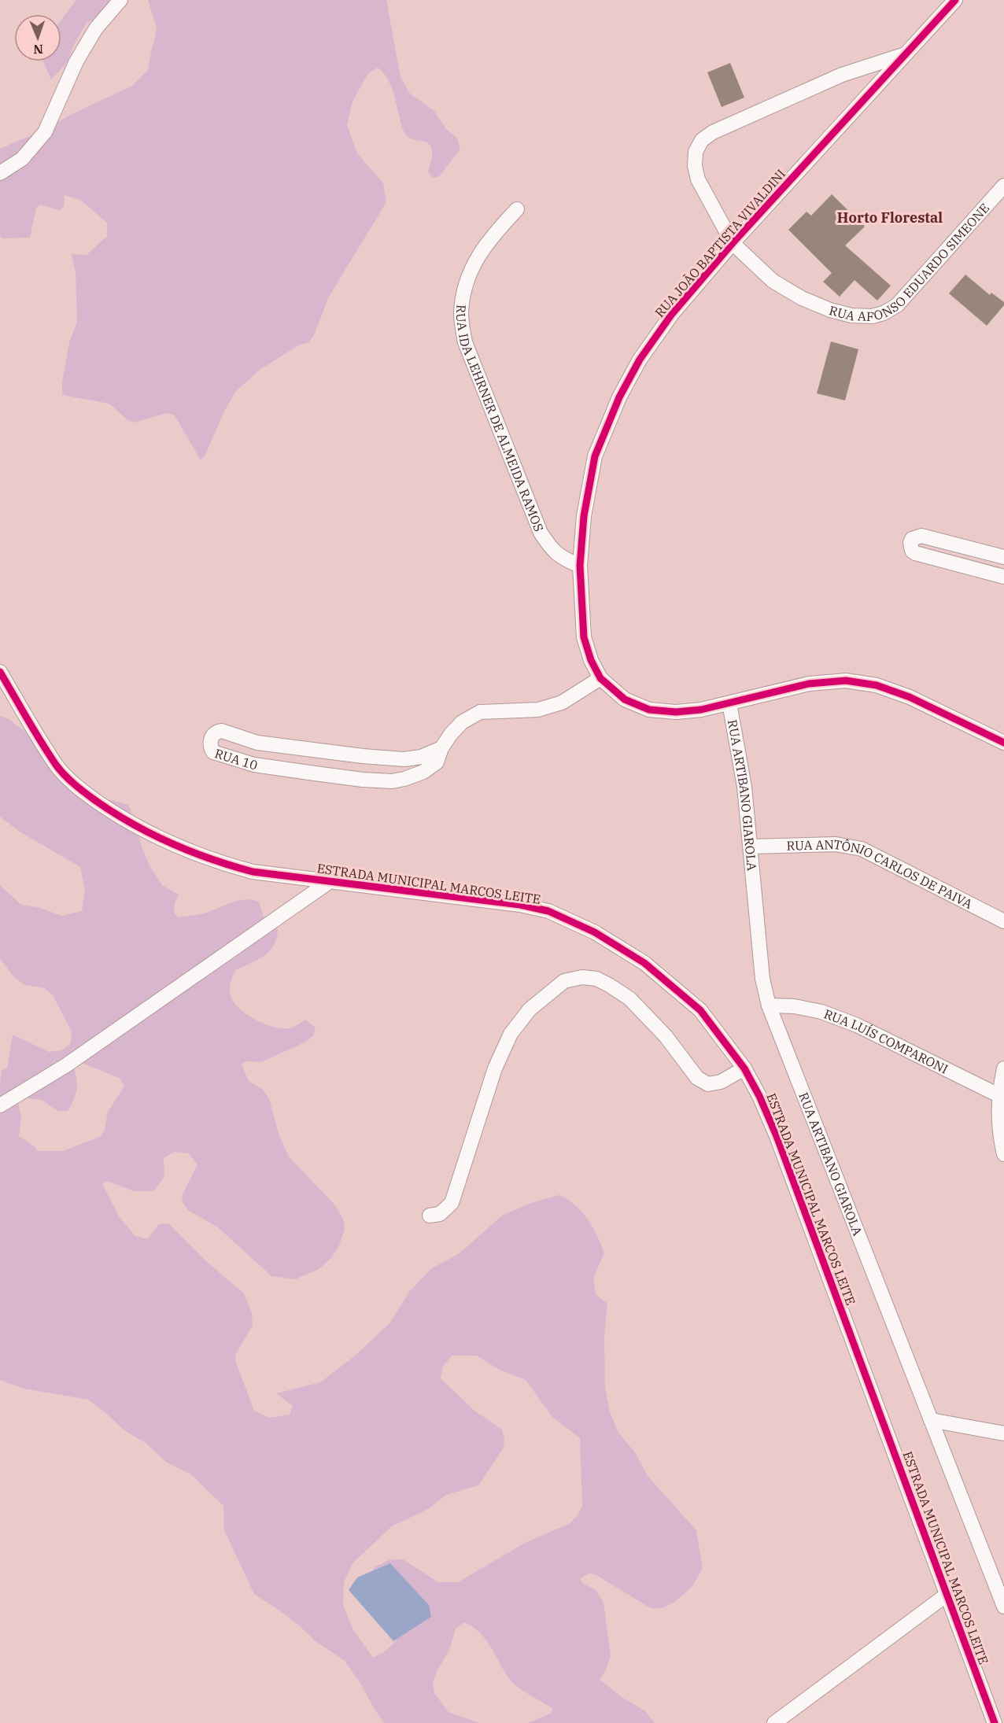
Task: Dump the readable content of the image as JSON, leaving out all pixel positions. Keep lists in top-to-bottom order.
{
  "streets": {
    "street": [
      "RUA JOÃO BAPTISTA VIVALDINI",
      "RUA AFONSO EDUARDO SIMEONE",
      "RUA IDA LEHRNER DE ALMEIDA RAMOS",
      "RUA 10",
      "RUA ARTIBANO GIAROLA",
      "RUA ANTÔNIO CARLOS DE PAIVA",
      "ESTRADA MUNICIPAL MARCOS LEITE",
      "RUA LUÍS COMPARONI"
    ]
  },
  "crossings": [
    ["RUA JOÃO BAPTISTA VIVALDINI", "RUA AFONSO EDUARDO SIMEONE"],
    ["RUA JOÃO BAPTISTA VIVALDINI", "RUA IDA LEHRNER DE ALMEIDA RAMOS"],
    ["RUA JOÃO BAPTISTA VIVALDINI", "RUA 10"],
    ["RUA JOÃO BAPTISTA VIVALDINI", "RUA ARTIBANO GIAROLA"],
    ["RUA ARTIBANO GIAROLA", "RUA ANTÔNIO CARLOS DE PAIVA"],
    ["RUA ARTIBANO GIAROLA", "RUA LUÍS COMPARONI"]
  ],
  "districts": ["Horto Florestal"],
  "north": "bottom"
}
